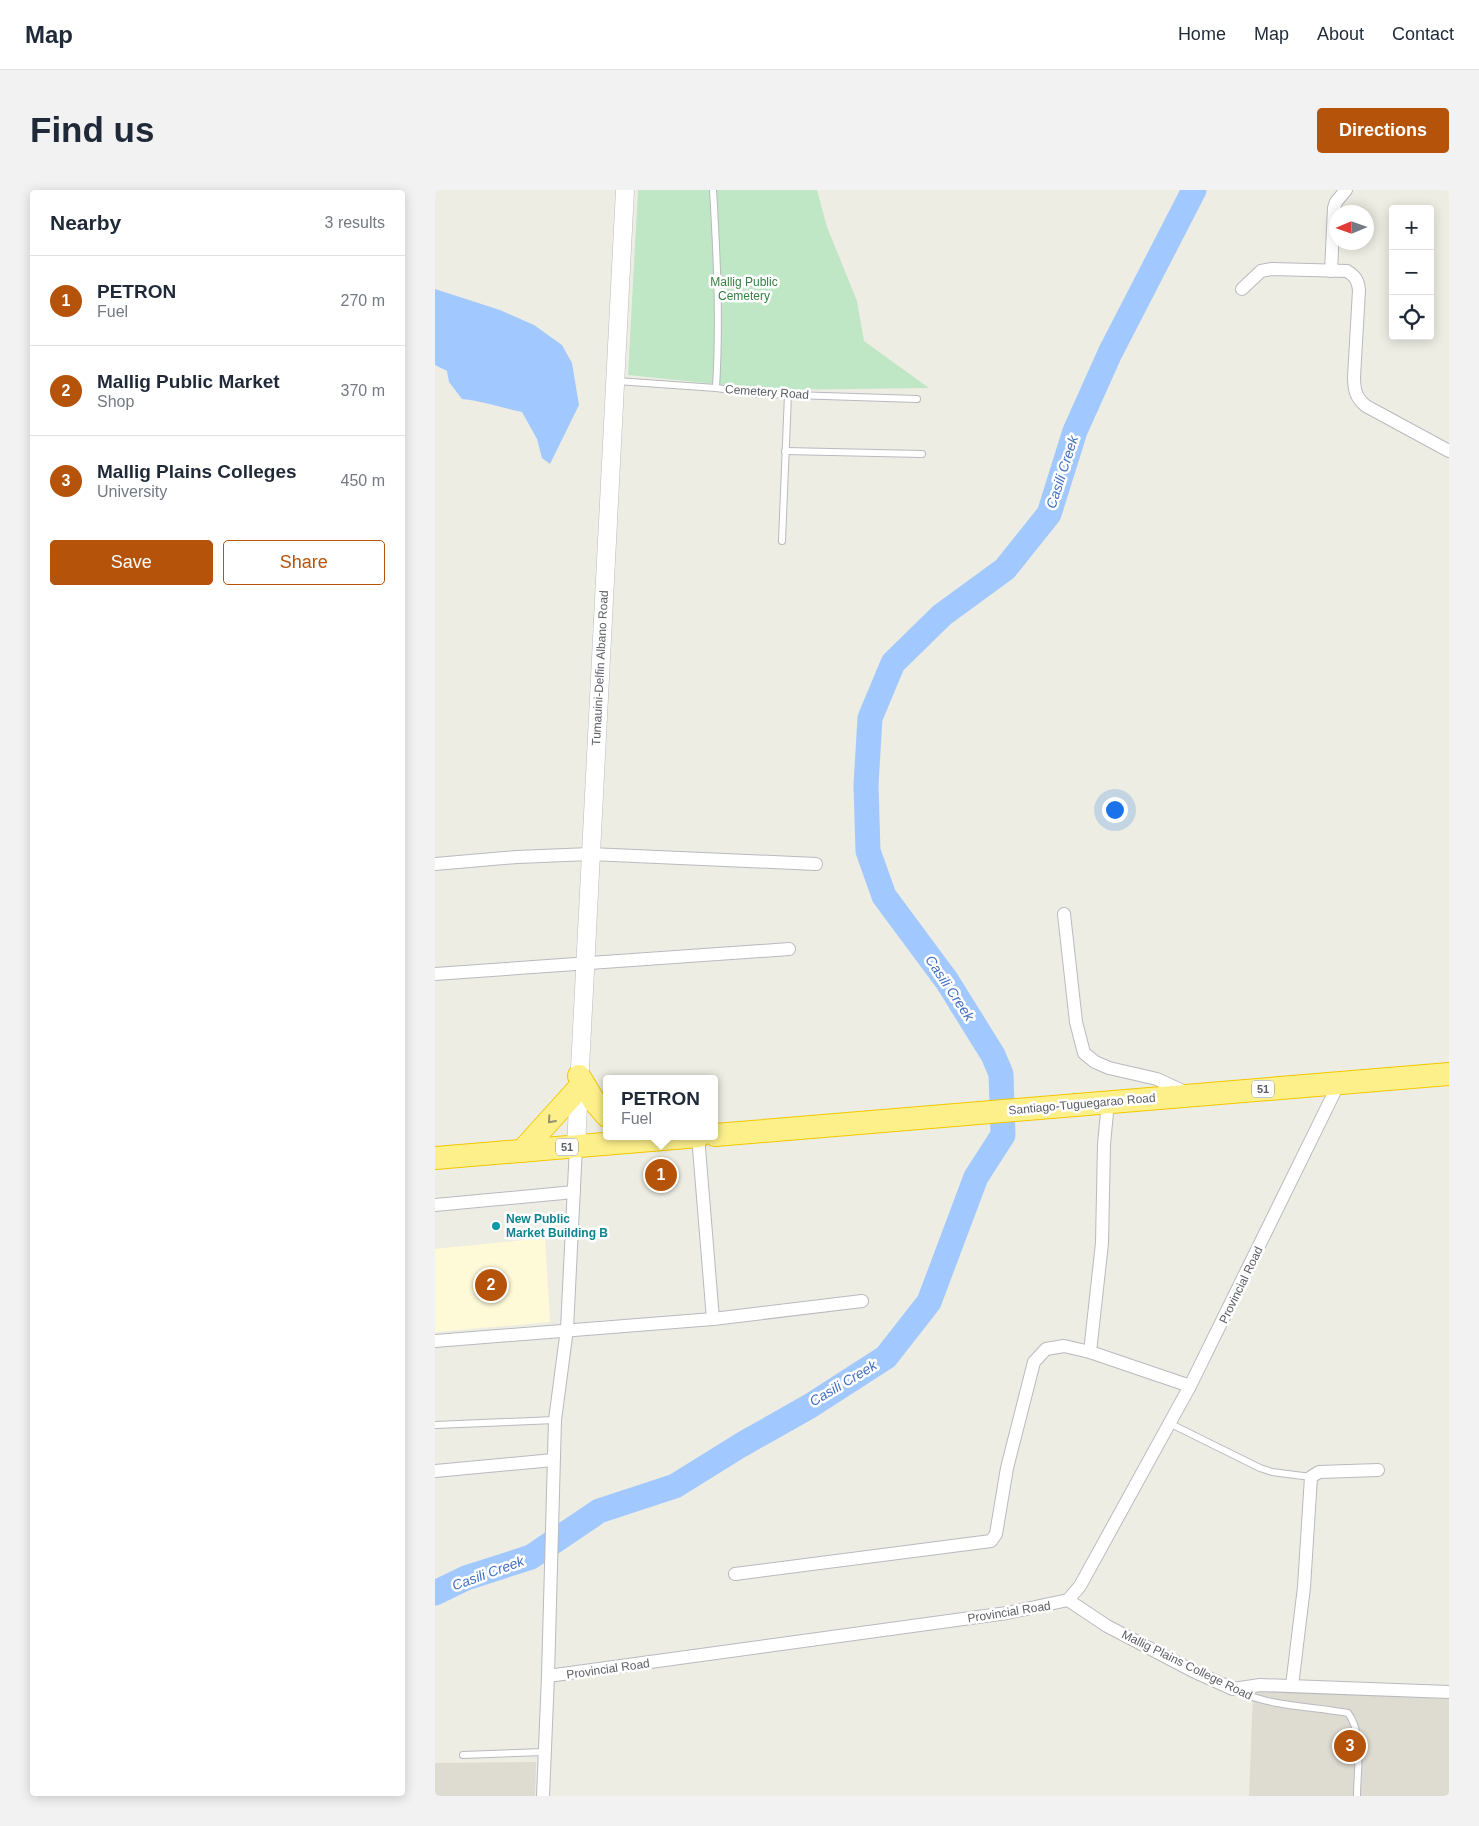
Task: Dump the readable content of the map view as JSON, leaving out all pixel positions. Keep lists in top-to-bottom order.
{
  "streets": {
    "highway": ["51", "Santiago-Tuguegarao Road"],
    "main road": ["Tumauini-Delfin Albano Road"],
    "street": ["Provincial Road", "Mallig Plains College Road"],
    "lane": ["Cemetery Road"]
  },
  "crossings": [
    ["Cemetery Road", "Tumauini-Delfin Albano Road"],
    ["Tumauini-Delfin Albano Road", "51"],
    ["Santiago-Tuguegarao Road", "Provincial Road"],
    ["Provincial Road", "Mallig Plains College Road"]
  ],
  "water": ["Casili Creek"],
  "parks": ["Mallig Public Cemetery"],
  "places": ["New Public Market Building B"],
  "north": "left",
  "page": {
    "header": "Map",
    "nav": [
      "Home",
      "Map",
      "About",
      "Contact"
    ],
    "buttons": [
      "Directions",
      ["Save", "Share"]
    ],
    "title": "Find us",
    "heading": ["Nearby", "3 results"],
    "map_buttons": ["+", "−"],
    "list": [
      {
        "mark": "1",
        "name": "PETRON",
        "note": "Fuel",
        "value": "270 m"
      },
      {
        "mark": "2",
        "name": "Mallig Public Market",
        "note": "Shop",
        "value": "370 m"
      },
      {
        "mark": "3",
        "name": "Mallig Plains Colleges",
        "note": "University",
        "value": "450 m"
      }
    ],
    "popup": ["PETRON", "Fuel"],
    "pins": ["1", "2", "3"]
  }
}
